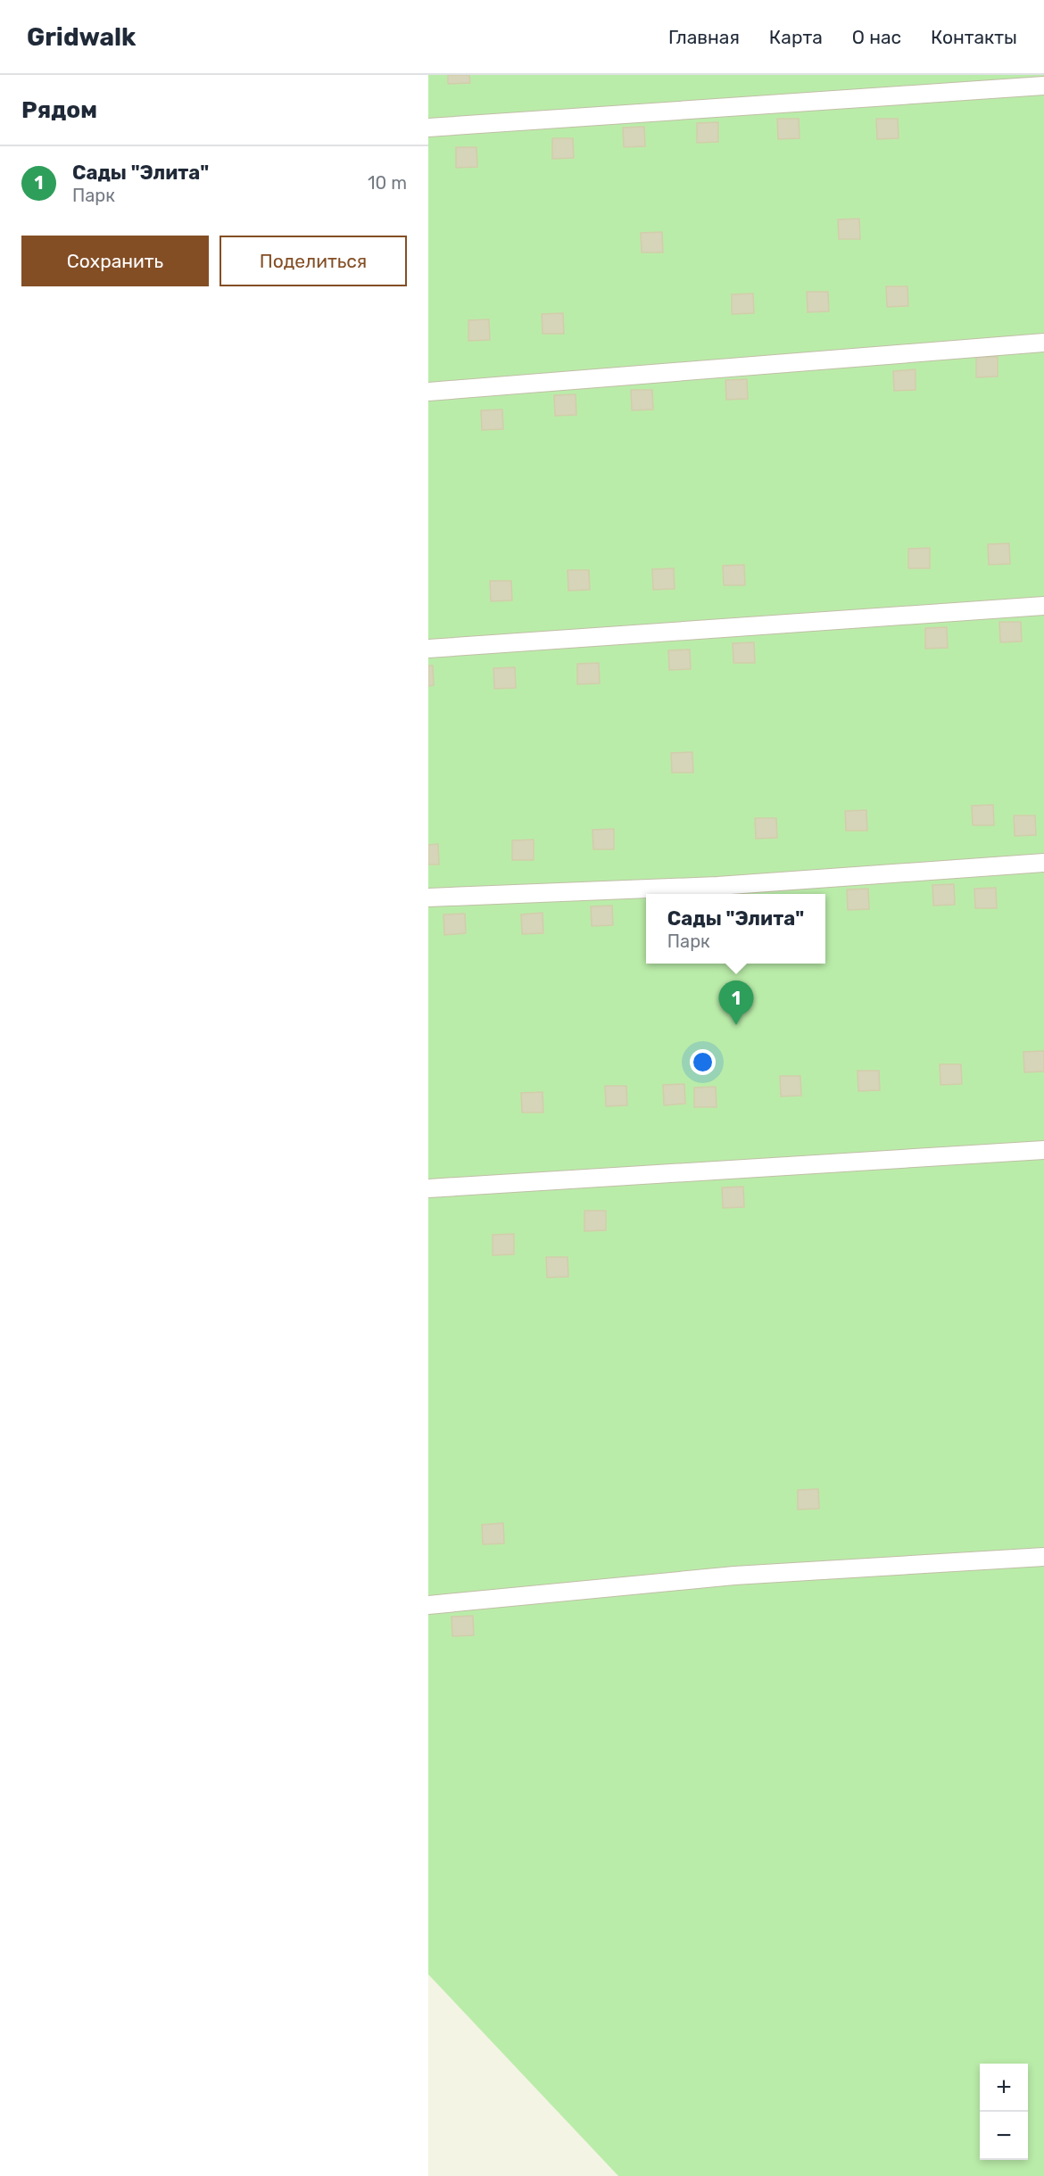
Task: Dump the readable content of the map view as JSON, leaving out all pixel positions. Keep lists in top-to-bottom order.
{
  "page": {
    "header": "Gridwalk",
    "nav": [
      "Главная",
      "Карта",
      "О нас",
      "Контакты"
    ],
    "heading": "Рядом",
    "list": [
      {
        "mark": "1",
        "name": "Сады \"Элита\"",
        "note": "Парк",
        "value": "10 m"
      }
    ],
    "buttons": ["Сохранить", "Поделиться"],
    "popup": ["Сады \"Элита\"", "Парк"],
    "pins": "1",
    "map_buttons": ["+", "−"]
  }
}
